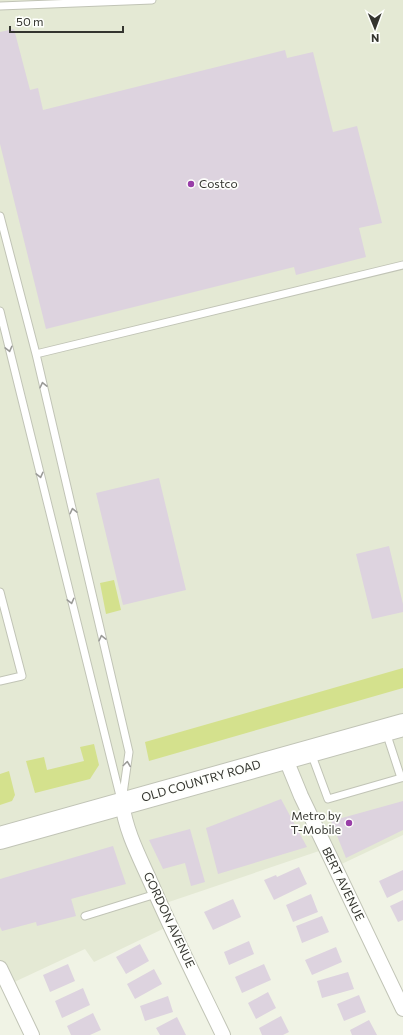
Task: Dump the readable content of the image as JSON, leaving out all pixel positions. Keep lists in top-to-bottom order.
{
  "streets": {
    "main road": ["OLD COUNTRY ROAD"],
    "street": ["BERT AVENUE", "GORDON AVENUE"]
  },
  "crossings": [
    ["OLD COUNTRY ROAD", "BERT AVENUE"],
    ["OLD COUNTRY ROAD", "GORDON AVENUE"]
  ],
  "places": ["Costco", "Metro by T-Mobile"],
  "scale_bar": "50 m",
  "north": "bottom"
}
